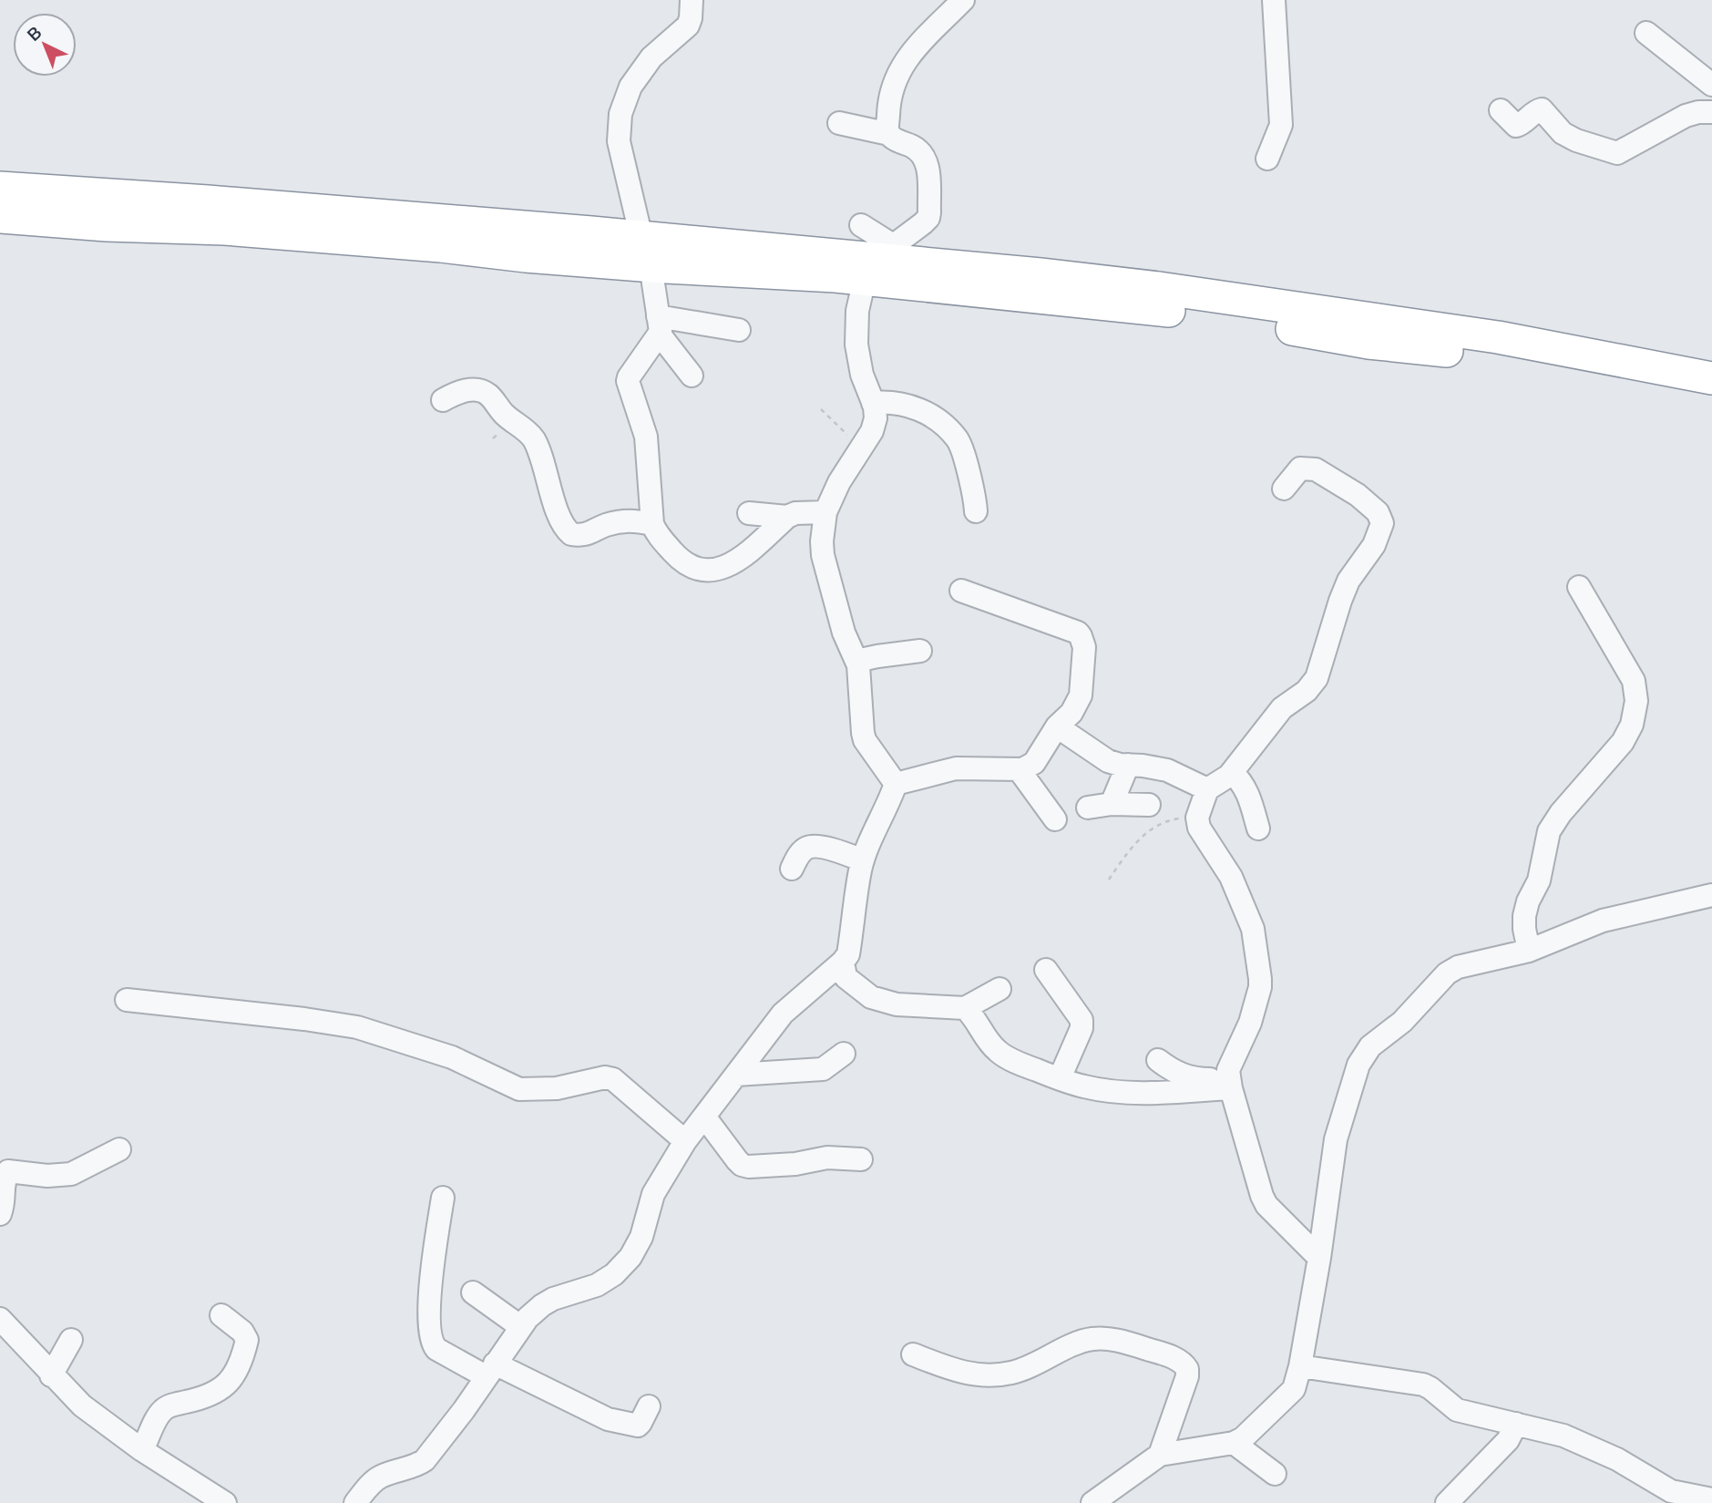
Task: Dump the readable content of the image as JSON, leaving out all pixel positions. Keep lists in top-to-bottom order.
{
  "north": "top left"
}
